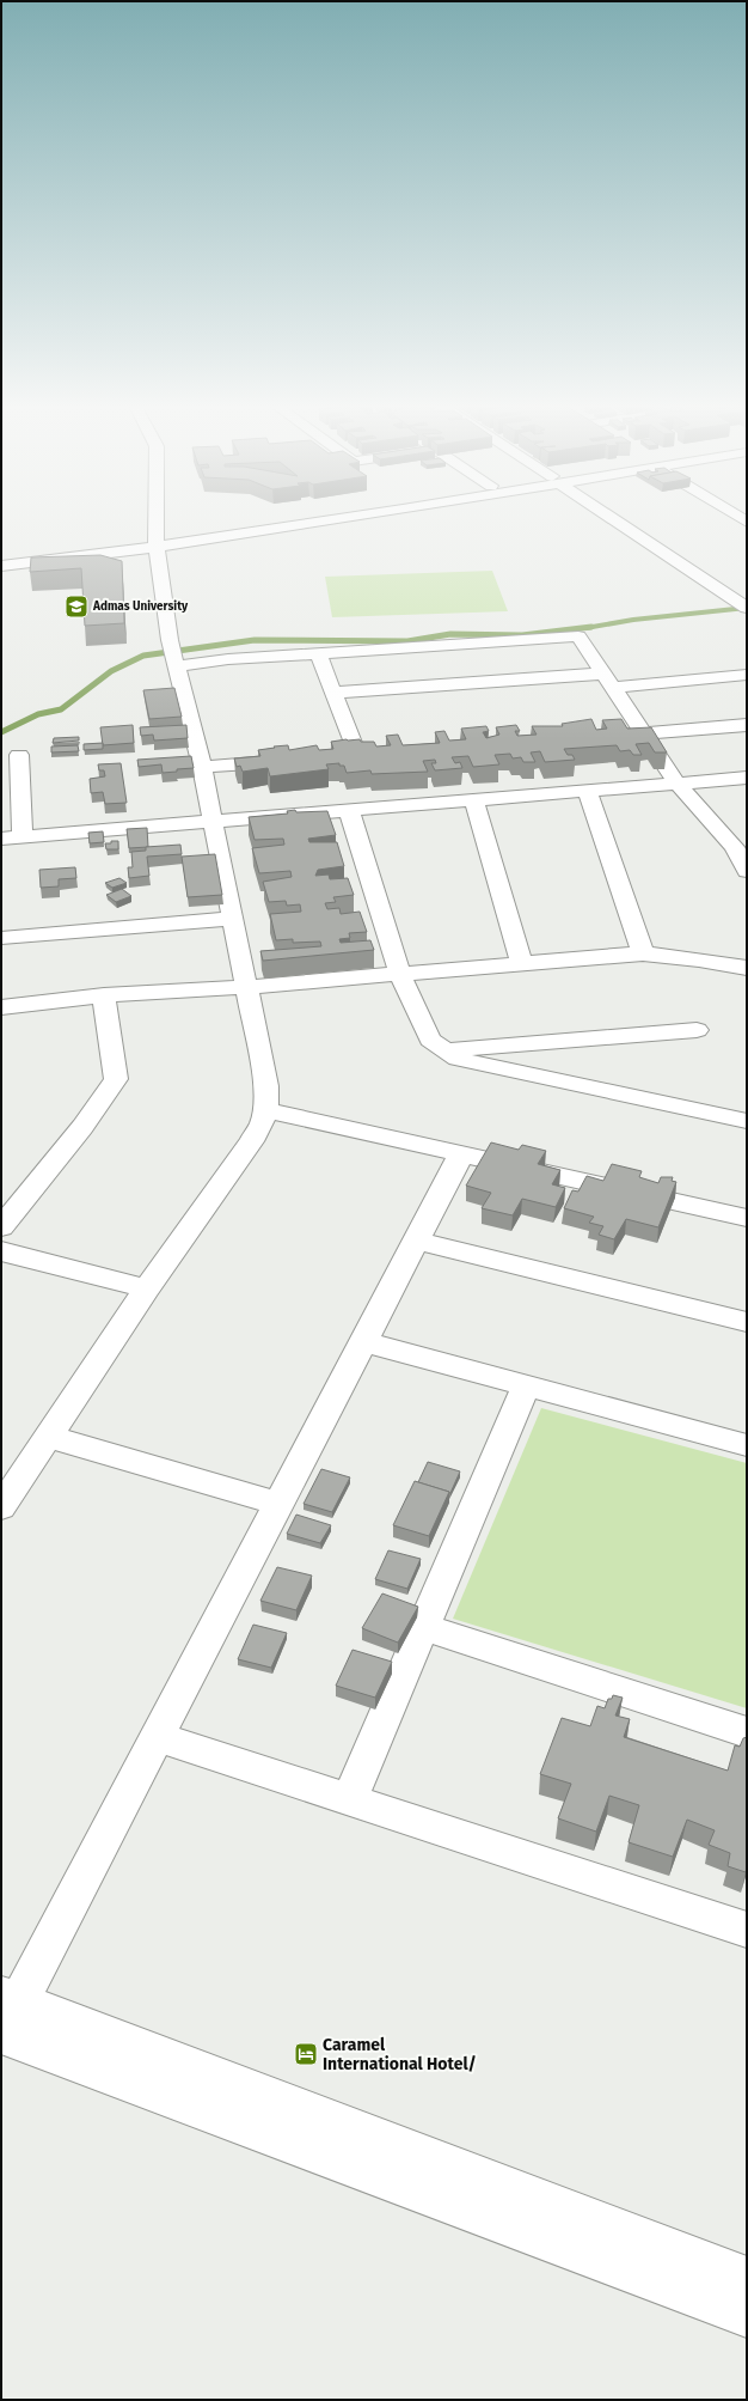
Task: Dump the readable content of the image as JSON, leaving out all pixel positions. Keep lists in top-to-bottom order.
{
  "places": {
    "school or university": ["Admas University"],
    "hotel": ["Caramel International Hotel/"]
  }
}
